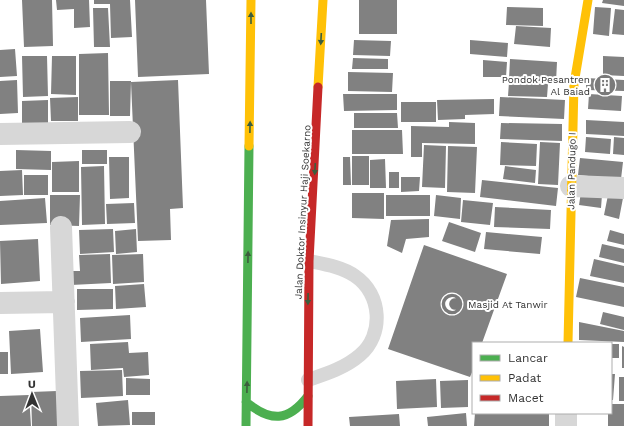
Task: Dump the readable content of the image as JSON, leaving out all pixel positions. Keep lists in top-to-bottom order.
{
  "streets": {
    "main road": ["Jalan Pandugo I", "Jalan Doktor Insinyur Haji Soekarno"]
  },
  "places": {
    "building": ["Pondok Pesantren Al Baiad"],
    "mosque": ["Masjid At Tanwir"]
  },
  "legend": ["Lancar", "Padat", "Macet"],
  "north": "top"
}
